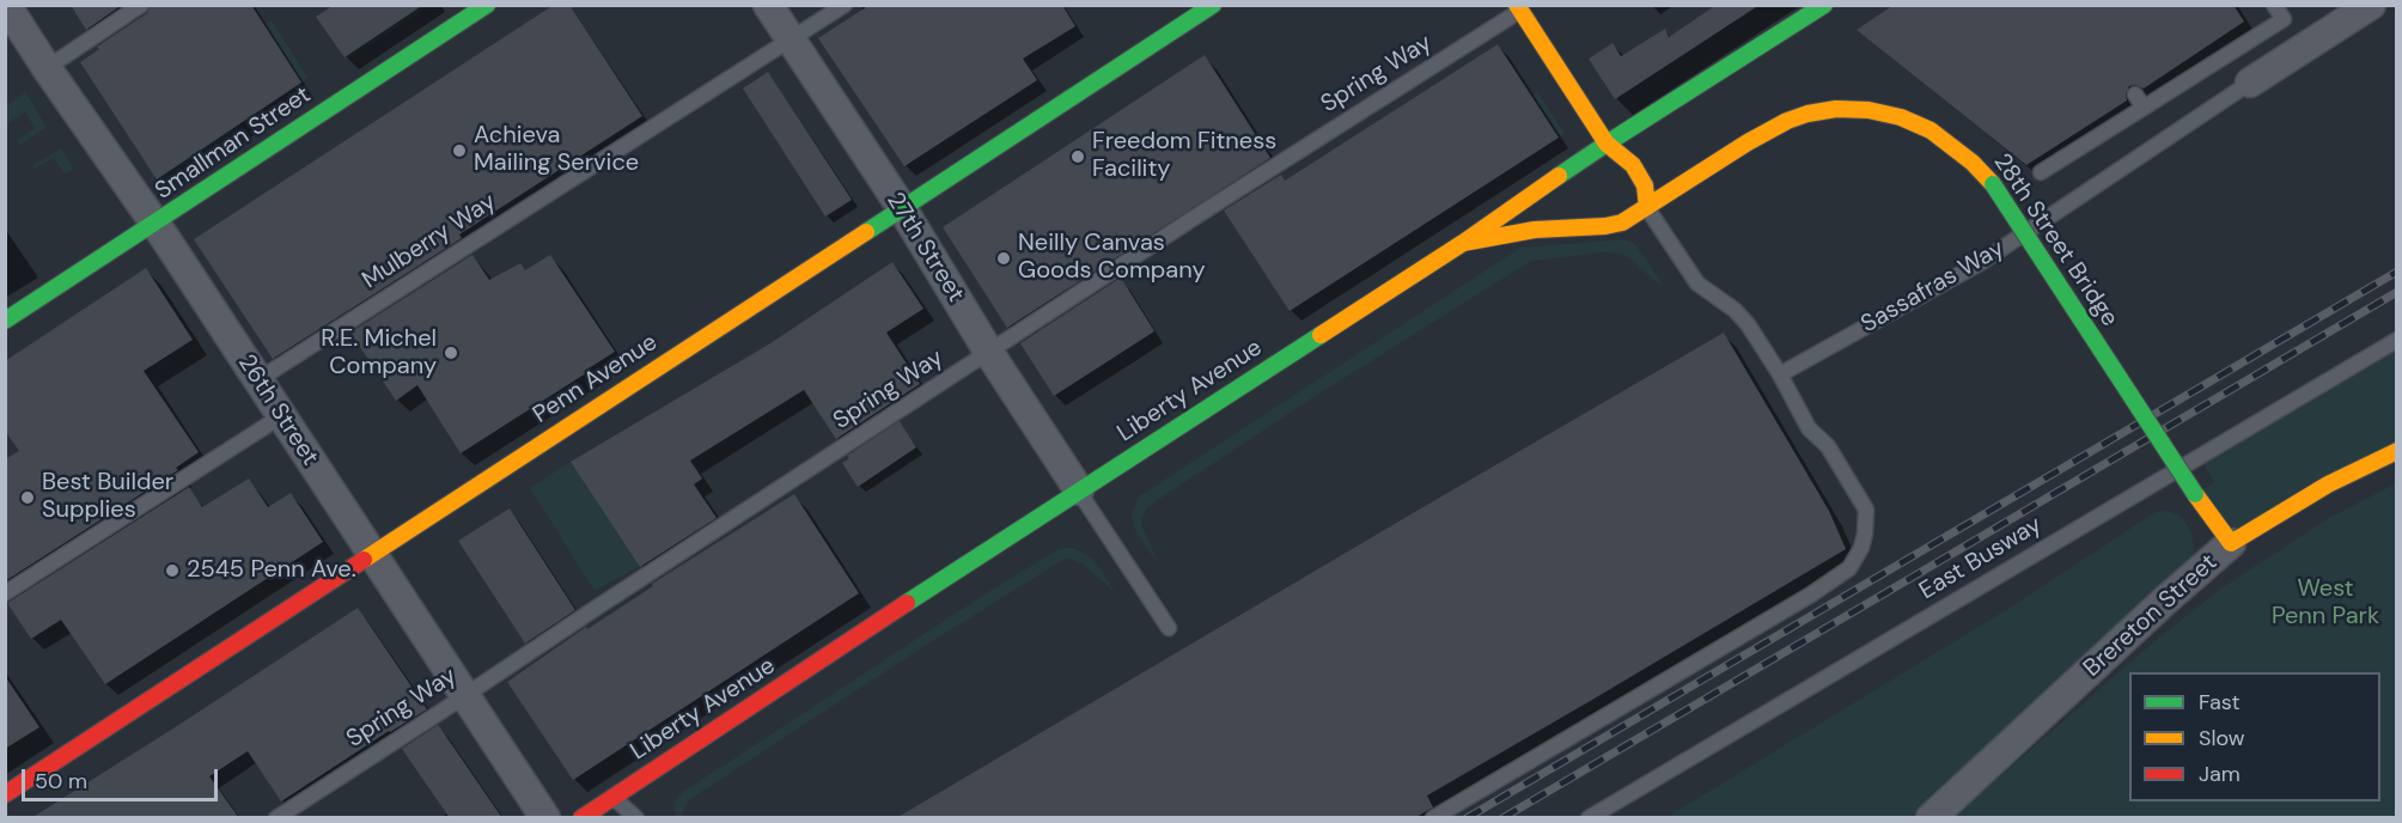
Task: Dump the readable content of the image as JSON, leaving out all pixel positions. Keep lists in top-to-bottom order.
{
  "streets": {
    "street": [
      "Smallman Street",
      "28th Street Bridge",
      "27th Street",
      "Sassafras Way",
      "Penn Avenue",
      "Liberty Avenue",
      "26th Street",
      "Brereton Street"
    ],
    "lane": ["Spring Way", "Mulberry Way", "East Busway"]
  },
  "crossings": [
    ["Spring Way", "27th Street"],
    ["Spring Way", "26th Street"],
    ["Smallman Street", "26th Street"],
    ["28th Street Bridge", "Liberty Avenue"],
    ["28th Street Bridge", "Brereton Street"],
    ["Mulberry Way", "27th Street"],
    ["Mulberry Way", "26th Street"],
    ["27th Street", "Penn Avenue"],
    ["27th Street", "Liberty Avenue"],
    ["Penn Avenue", "26th Street"]
  ],
  "parks": ["West Penn Park"],
  "places": [
    "Achieva Mailing Service",
    "Freedom Fitness Facility",
    "Neilly Canvas Goods Company",
    "R.E. Michel Company",
    "Best Builder Supplies",
    "2545 Penn Ave."
  ],
  "legend": ["Fast", "Slow", "Jam"],
  "scale_bar": "50 m"
}
